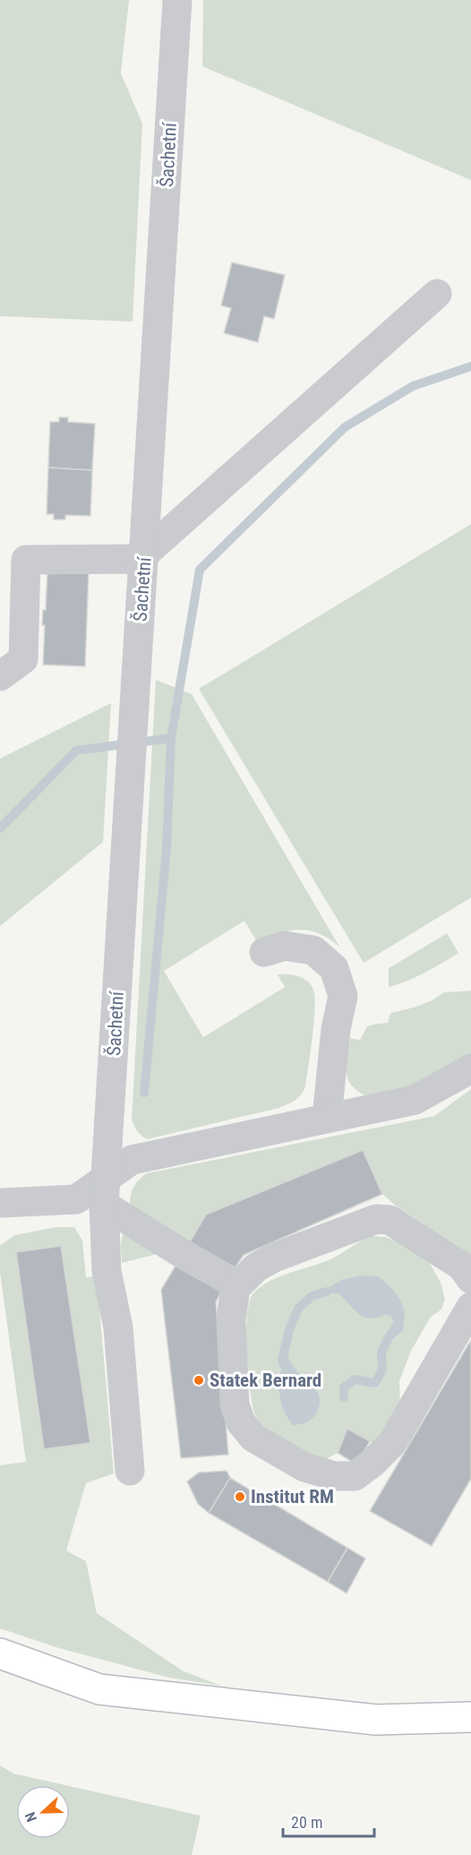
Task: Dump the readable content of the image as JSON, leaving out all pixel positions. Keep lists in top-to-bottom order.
{
  "streets": {
    "street": ["Šachetní"]
  },
  "places": ["Statek Bernard", "Institut RM"],
  "scale_bar": "20 m",
  "north": "left"
}
